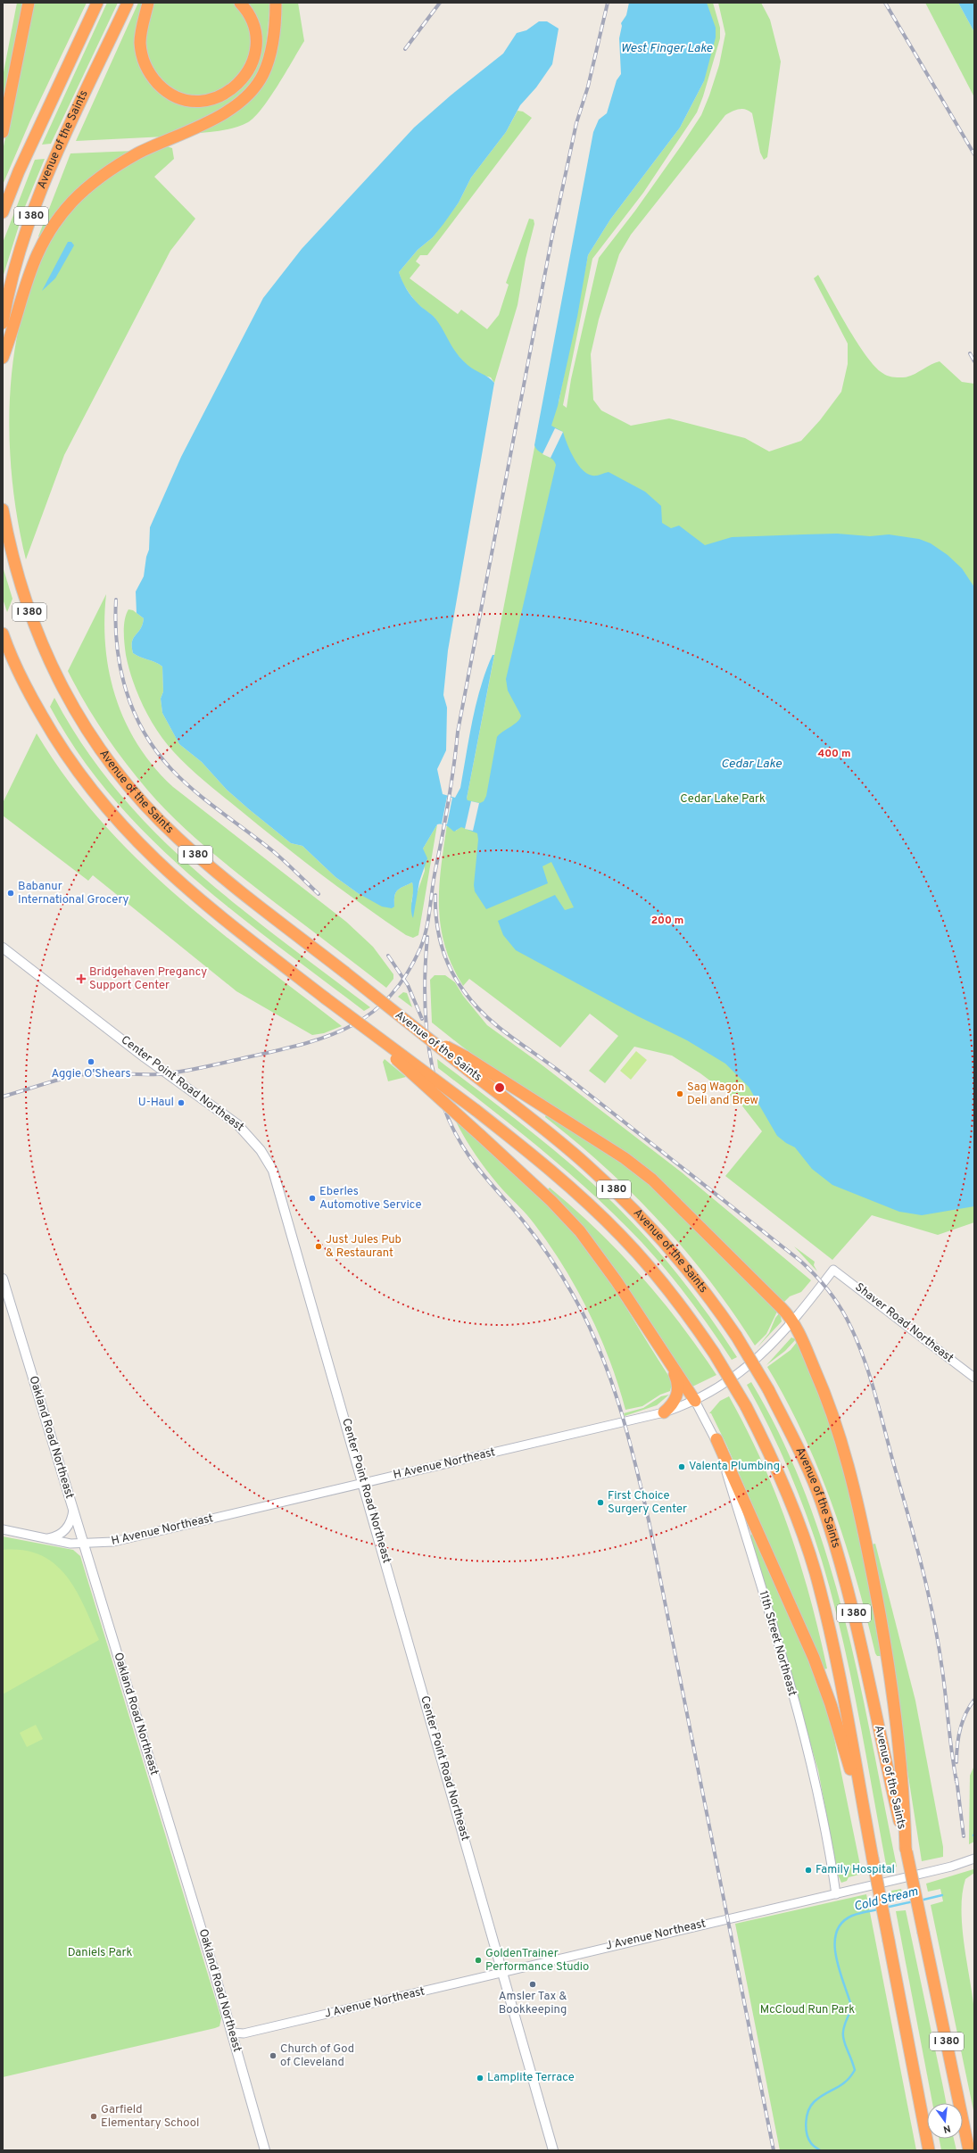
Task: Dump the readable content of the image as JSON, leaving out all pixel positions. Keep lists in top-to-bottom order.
{
  "streets": {
    "highway": ["Avenue of the Saints", "I 380"],
    "main road": ["Center Point Road Northeast", "Oakland Road Northeast"],
    "street": [
      "Shaver Road Northeast",
      "H Avenue Northeast",
      "11th Street Northeast",
      "J Avenue Northeast"
    ]
  },
  "crossings": [
    ["Center Point Road Northeast", "H Avenue Northeast"],
    ["Center Point Road Northeast", "J Avenue Northeast"],
    ["Shaver Road Northeast", "H Avenue Northeast"],
    ["Oakland Road Northeast", "H Avenue Northeast"],
    ["Oakland Road Northeast", "J Avenue Northeast"],
    ["H Avenue Northeast", "11th Street Northeast"],
    ["11th Street Northeast", "J Avenue Northeast"]
  ],
  "water": ["West Finger Lake", "Cedar Lake", "Cold Stream"],
  "parks": ["Cedar Lake Park", "Daniels Park", "McCloud Run Park"],
  "places": {
    "other": [
      "Babanur International Grocery",
      "Aggie O'Shears",
      "Sag Wagon Deli and Brew",
      "U-Haul",
      "Eberles Automotive Service",
      "Just Jules Pub & Restaurant",
      "Valenta Plumbing",
      "First Choice Surgery Center",
      "Family Hospital",
      "GoldenTrainer Performance Studio",
      "Amsler Tax & Bookkeeping",
      "Church of God of Cleveland",
      "Lamplite Terrace",
      "Garfield Elementary School"
    ],
    "health": ["Bridgehaven Pregancy Support Center"]
  },
  "north": "bottom",
  "rings": ["400 m", "200 m"]
}
